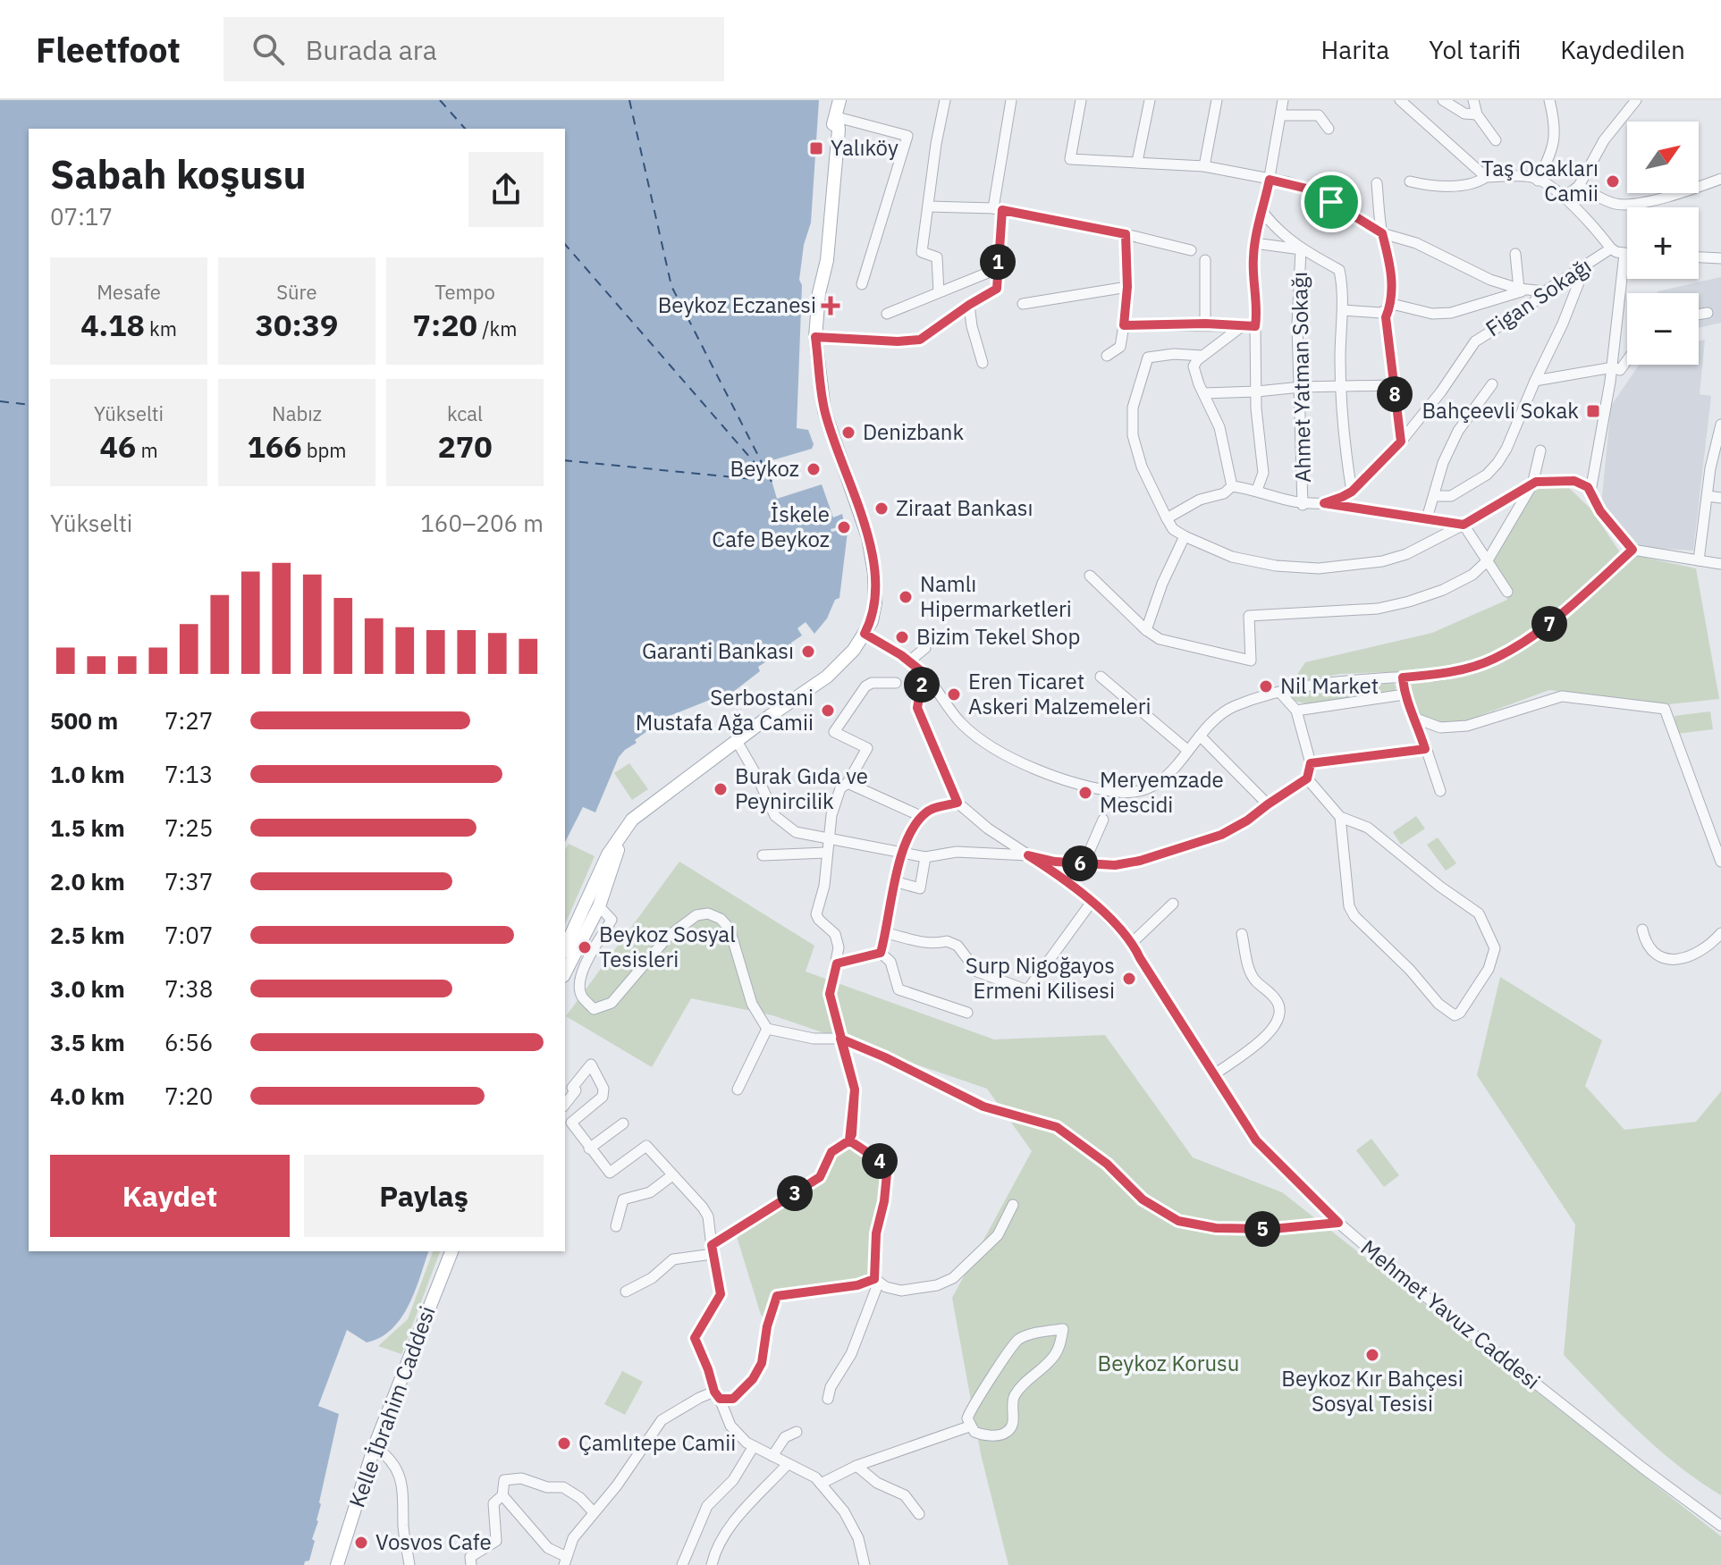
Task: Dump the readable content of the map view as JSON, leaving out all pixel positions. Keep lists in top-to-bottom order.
{
  "streets": {
    "main road": ["Kelle İbrahim Caddesi"],
    "street": ["Figan Sokağı", "Ahmet Yatman Sokağı", "Mehmet Yavuz Caddesi"]
  },
  "parks": ["Beykoz Korusu"],
  "places": {
    "transit": ["Yalıköy", "Bahçeevli Sokak"],
    "other": [
      "Taş Ocakları Camii",
      "Denizbank",
      "Beykoz",
      "Ziraat Bankası",
      "İskele Cafe Beykoz",
      "Namlı Hipermarketleri",
      "Bizim Tekel Shop",
      "Garanti Bankası",
      "Nil Market",
      "Eren Ticaret Askeri Malzemeleri",
      "Serbostani Mustafa Ağa Camii",
      "Burak Gıda ve Peynircilik",
      "Meryemzade Mescidi",
      "Beykoz Sosyal Tesisleri",
      "Surp Nigoğayos Ermeni Kilisesi",
      "Beykoz Kır Bahçesi Sosyal Tesisi",
      "Çamlıtepe Camii",
      "Vosvos Cafe"
    ],
    "health": ["Beykoz Eczanesi"]
  },
  "north": "top right",
  "page": {
    "header": "Fleetfoot",
    "search": "Burada ara",
    "nav": ["Harita", "Yol tarifi", "Kaydedilen"],
    "map_buttons": ["+", "−"],
    "heading": ["Sabah koşusu", "07:17"],
    "pins": [
      "1",
      "8",
      "7",
      "2",
      "6",
      "4",
      "3",
      "5"
    ],
    "stats": [
      ["Mesafe", "4.18 km"],
      ["Süre", "30:39"],
      ["Tempo", "7:20 /km"],
      ["Yükselti", "46 m"],
      ["Nabız", "166 bpm"],
      ["kcal", "270"]
    ],
    "chart": ["Yükselti", "160–206 m"],
    "list": [
      {
        "name": "500 m",
        "note": "7:27"
      },
      {
        "name": "1.0 km",
        "note": "7:13"
      },
      {
        "name": "1.5 km",
        "note": "7:25"
      },
      {
        "name": "2.0 km",
        "note": "7:37"
      },
      {
        "name": "2.5 km",
        "note": "7:07"
      },
      {
        "name": "3.0 km",
        "note": "7:38"
      },
      {
        "name": "3.5 km",
        "note": "6:56"
      },
      {
        "name": "4.0 km",
        "note": "7:20"
      }
    ],
    "buttons": ["Kaydet", "Paylaş"]
  }
}
